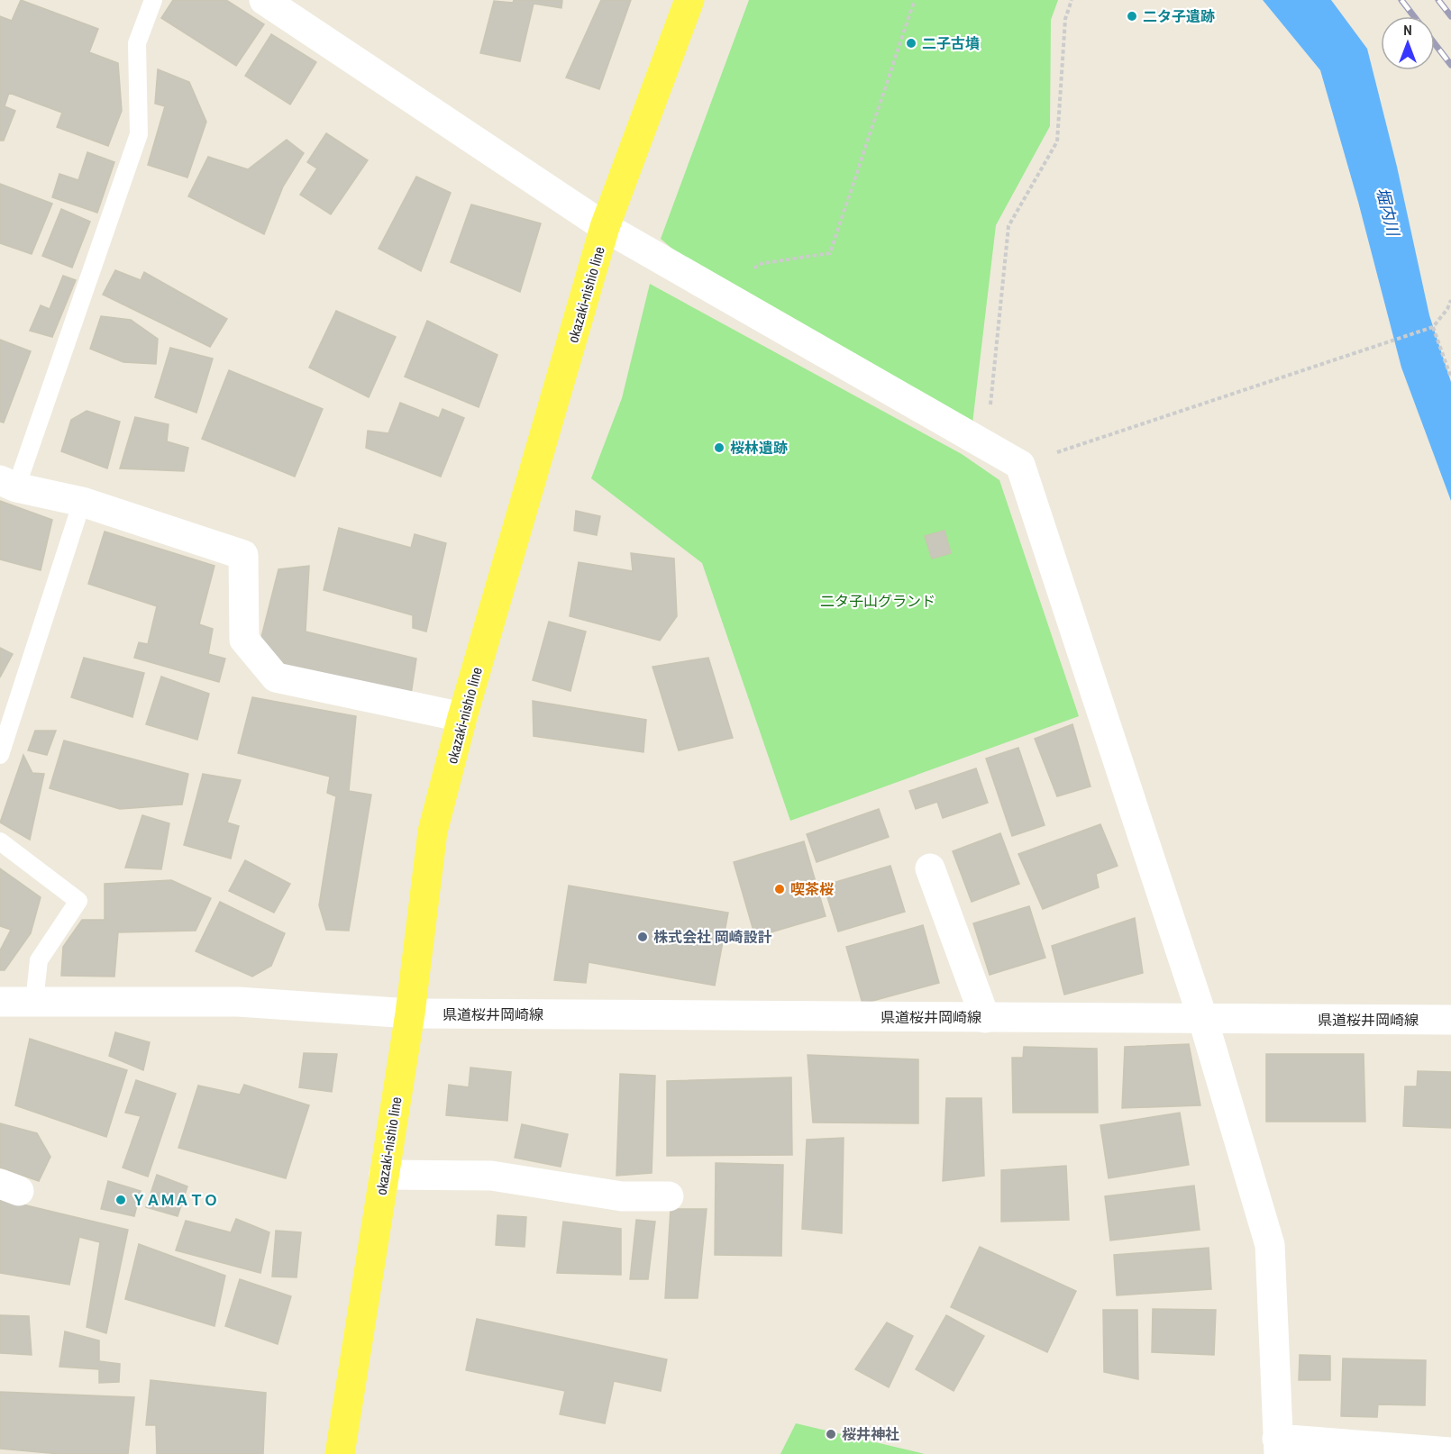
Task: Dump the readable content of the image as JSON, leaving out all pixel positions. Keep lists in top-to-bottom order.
{
  "streets": {
    "main road": ["okazaki-nishio line"],
    "street": ["県道桜井岡崎線"]
  },
  "crossings": [
    ["okazaki-nishio line", "県道桜井岡崎線"]
  ],
  "water": ["堀内川"],
  "parks": ["二タ子山グランド"],
  "places": [
    "二タ子遺跡",
    "二子古墳",
    "桜林遺跡",
    "喫茶桜",
    "株式会社 岡崎設計",
    "ＹＡＭＡＴＯ",
    "桜井神社"
  ],
  "north": "top"
}
